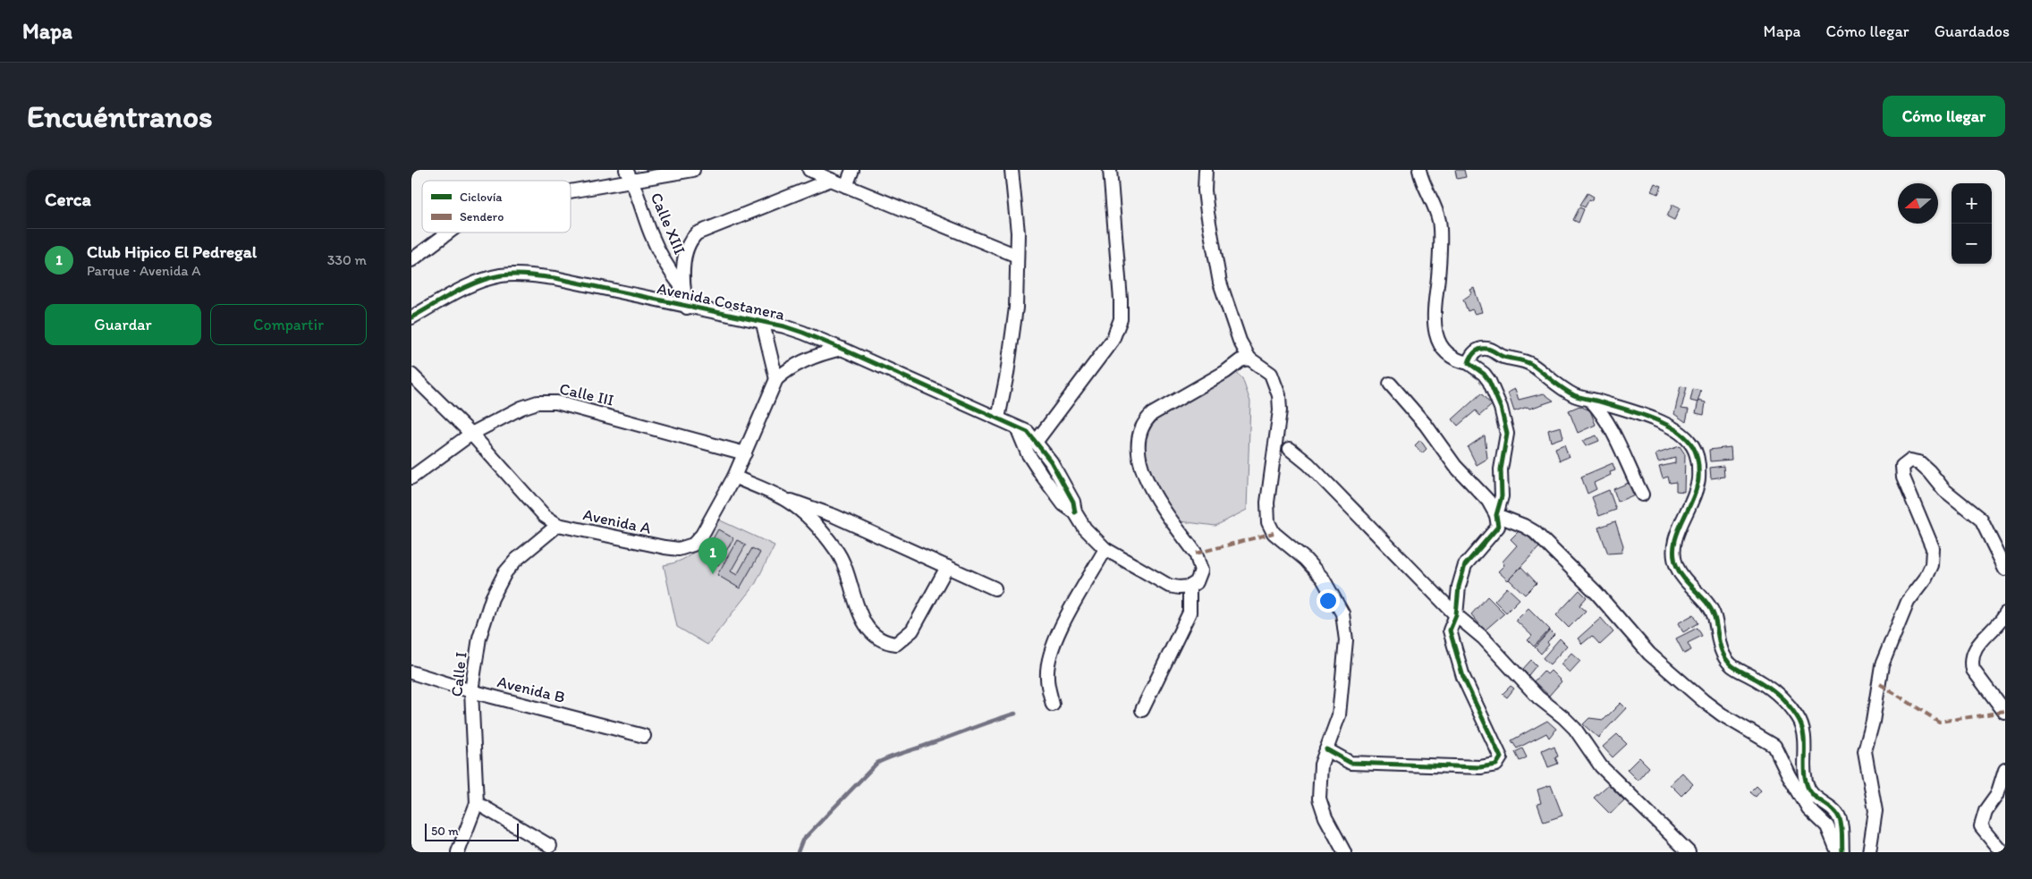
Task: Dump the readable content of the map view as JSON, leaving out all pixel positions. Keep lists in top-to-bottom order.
{
  "streets": {
    "street": [
      "Calle XIII",
      "Avenida Costanera",
      "Calle III",
      "Avenida A",
      "Calle I",
      "Avenida B"
    ]
  },
  "crossings": [
    ["Calle III", "Avenida A"],
    ["Avenida A", "Calle I"],
    ["Calle I", "Avenida B"]
  ],
  "legend": ["Ciclovía", "Sendero"],
  "scale_bar": "50 m",
  "north": "left",
  "page": {
    "header": "Mapa",
    "nav": ["Mapa", "Cómo llegar", "Guardados"],
    "buttons": [
      "Cómo llegar",
      ["Guardar", "Compartir"]
    ],
    "title": "Encuéntranos",
    "heading": "Cerca",
    "map_buttons": ["+", "−"],
    "list": [
      {
        "mark": "1",
        "name": "Club Hipico El Pedregal",
        "note": "Parque · Avenida A",
        "value": "330 m"
      }
    ],
    "pins": "1",
    "scale": "50 m"
  }
}
